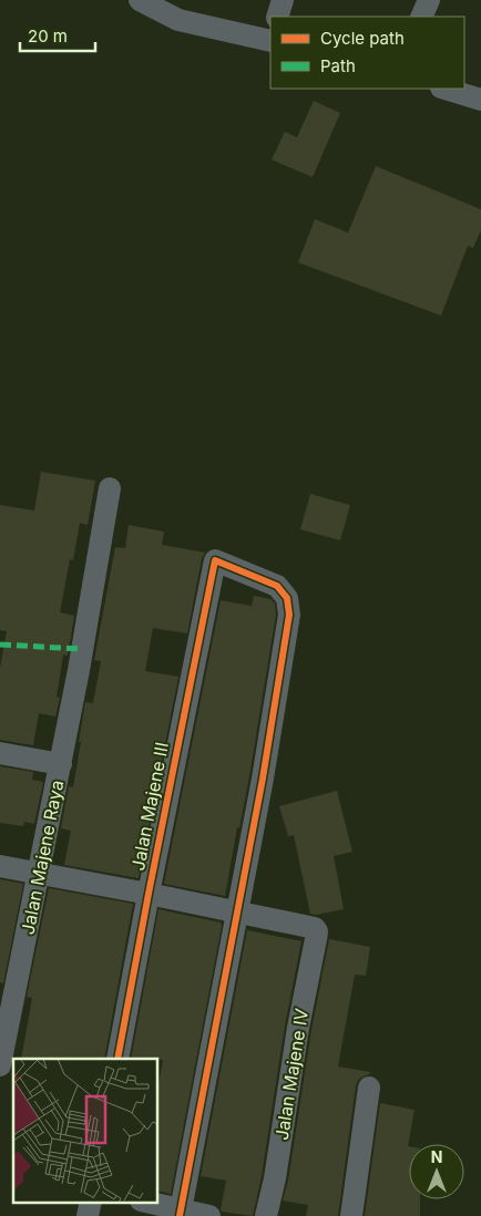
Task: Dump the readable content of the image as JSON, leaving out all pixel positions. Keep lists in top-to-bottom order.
{
  "streets": {
    "street": ["Jalan Majene III", "Jalan Majene Raya", "Jalan Majene IV"]
  },
  "crossings": [
    ["Jalan Majene III", "Jalan Majene IV"]
  ],
  "legend": ["Cycle path", "Path"],
  "scale_bar": "20 m",
  "north": "top"
}
